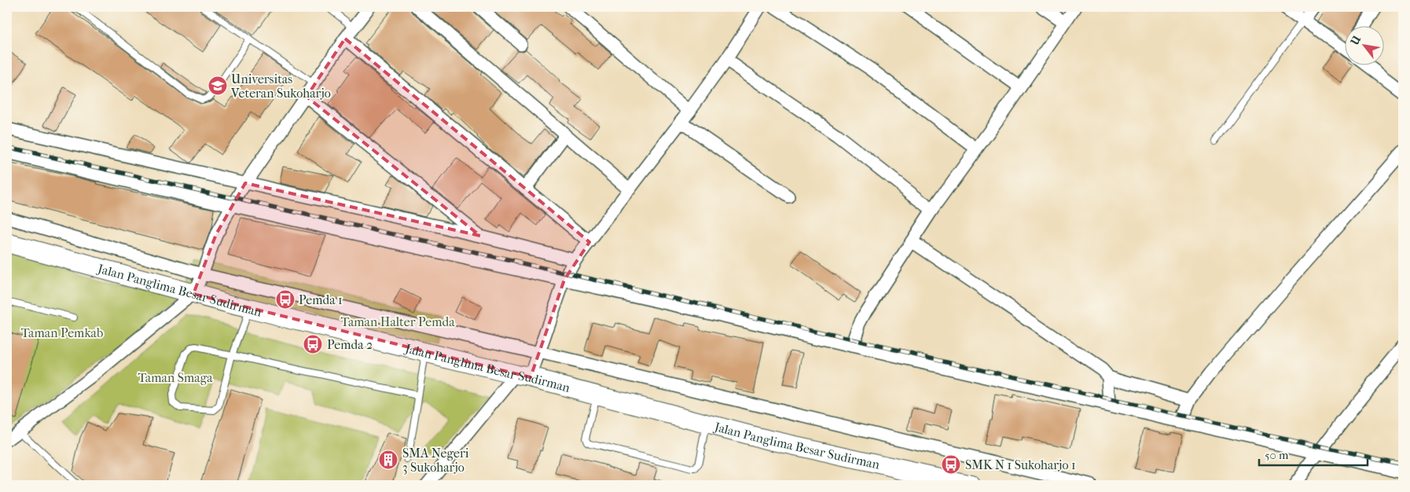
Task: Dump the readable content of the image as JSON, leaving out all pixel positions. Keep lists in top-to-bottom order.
{
  "streets": {
    "main road": ["Jalan Panglima Besar Sudirman"]
  },
  "parks": ["Taman Halter Pemda", "Taman Pemkab", "Taman Smaga"],
  "places": {
    "school or university": ["Universitas Veteran Sukoharjo"],
    "bus stop": ["Pemda 1", "Pemda 2", "SMK N 1 Sukoharjo 1"],
    "building": ["SMA Negeri 3 Sukoharjo"]
  },
  "scale_bar": "50 m",
  "north": "top left"
}
